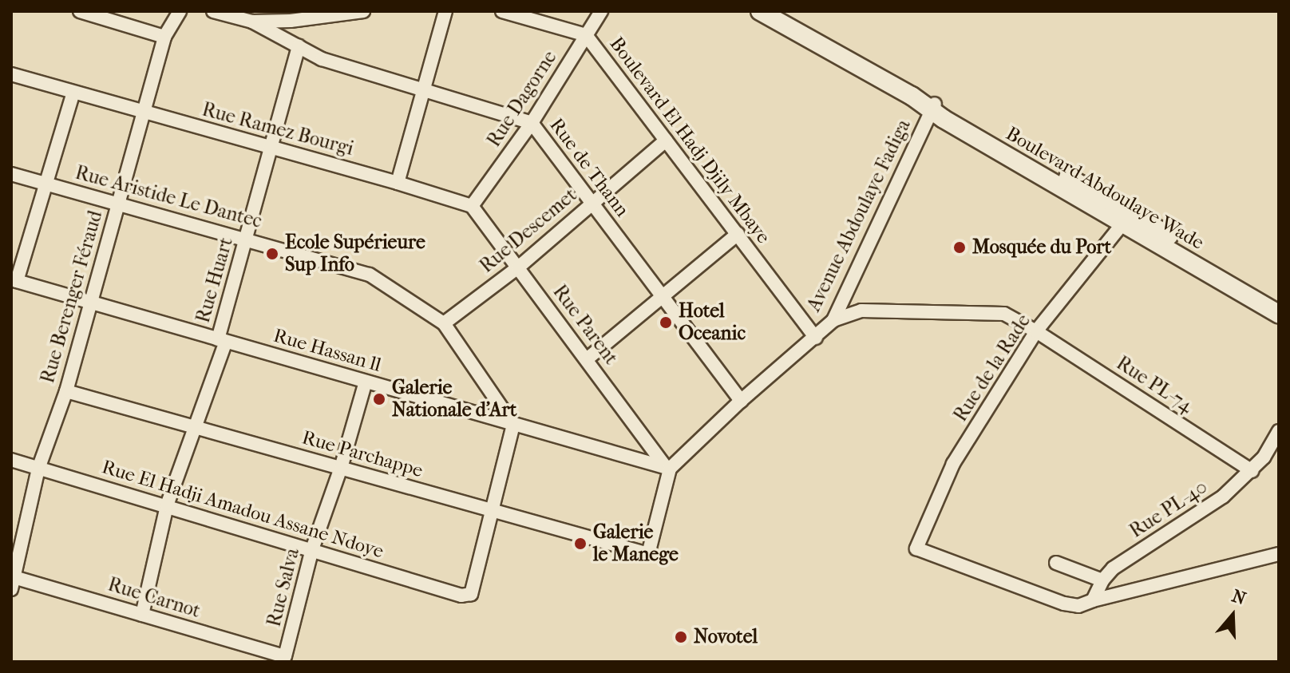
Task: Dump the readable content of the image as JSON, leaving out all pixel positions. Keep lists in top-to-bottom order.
{
  "streets": {
    "street": [
      "Rue Dagorne",
      "Rue Ramez Bourgi",
      "Boulevard El Hadj Djily Mbaye",
      "Rue de Thann",
      "Boulevard Abdoulaye Wade",
      "Rue Aristide Le Dantec",
      "Avenue Abdoulaye Fadiga",
      "Rue Descemet",
      "Rue Huart",
      "Rue Berenger Féraud",
      "Rue Parent",
      "Rue Hassan ll",
      "Rue de la Rade",
      "Rue PL-74",
      "Rue Parchappe",
      "Rue El Hadji Amadou Assane Ndoye",
      "Rue PL-40",
      "Rue Salva",
      "Rue Carnot"
    ]
  },
  "crossings": [
    ["Rue Dagorne", "Rue Ramez Bourgi"],
    ["Rue Dagorne", "Boulevard El Hadj Djily Mbaye"],
    ["Rue Dagorne", "Rue de Thann"],
    ["Rue Dagorne", "Rue Parent"],
    ["Rue Ramez Bourgi", "Rue Huart"],
    ["Rue Ramez Bourgi", "Rue Berenger Féraud"],
    ["Rue Ramez Bourgi", "Rue Parent"],
    ["Boulevard El Hadj Djily Mbaye", "Avenue Abdoulaye Fadiga"],
    ["Boulevard El Hadj Djily Mbaye", "Rue Descemet"],
    ["Rue de Thann", "Avenue Abdoulaye Fadiga"],
    ["Rue de Thann", "Rue Descemet"],
    ["Rue de Thann", "Rue Huart"],
    ["Boulevard Abdoulaye Wade", "Avenue Abdoulaye Fadiga"],
    ["Boulevard Abdoulaye Wade", "Rue de la Rade"],
    ["Rue Aristide Le Dantec", "Rue Descemet"],
    ["Rue Aristide Le Dantec", "Rue Huart"],
    ["Rue Aristide Le Dantec", "Rue Berenger Féraud"],
    ["Rue Aristide Le Dantec", "Rue Hassan ll"],
    ["Avenue Abdoulaye Fadiga", "Rue Parent"],
    ["Avenue Abdoulaye Fadiga", "Rue Hassan ll"],
    ["Avenue Abdoulaye Fadiga", "Rue PL-74"],
    ["Avenue Abdoulaye Fadiga", "Rue Parchappe"],
    ["Rue Descemet", "Rue Parent"],
    ["Rue Huart", "Rue Hassan ll"],
    ["Rue Huart", "Rue Parchappe"],
    ["Rue Huart", "Rue El Hadji Amadou Assane Ndoye"],
    ["Rue Huart", "Rue Carnot"],
    ["Rue Berenger Féraud", "Rue Hassan ll"],
    ["Rue Berenger Féraud", "Rue Parchappe"],
    ["Rue Berenger Féraud", "Rue El Hadji Amadou Assane Ndoye"],
    ["Rue Berenger Féraud", "Rue Carnot"],
    ["Rue Parent", "Rue Hassan ll"],
    ["Rue Parent", "Rue Parchappe"],
    ["Rue Hassan ll", "Rue Parchappe"],
    ["Rue Hassan ll", "Rue Salva"],
    ["Rue de la Rade", "Rue PL-74"],
    ["Rue de la Rade", "Rue PL-40"],
    ["Rue PL-74", "Rue PL-40"],
    ["Rue Parchappe", "Rue El Hadji Amadou Assane Ndoye"],
    ["Rue Parchappe", "Rue Salva"],
    ["Rue El Hadji Amadou Assane Ndoye", "Rue Salva"],
    ["Rue Salva", "Rue Carnot"]
  ],
  "places": [
    "Mosquée du Port",
    "Ecole Supérieure Sup Info",
    "Hotel Oceanic",
    "Galerie Nationale d'Art",
    "Galerie le Manege",
    "Novotel"
  ],
  "north": "top"
}
